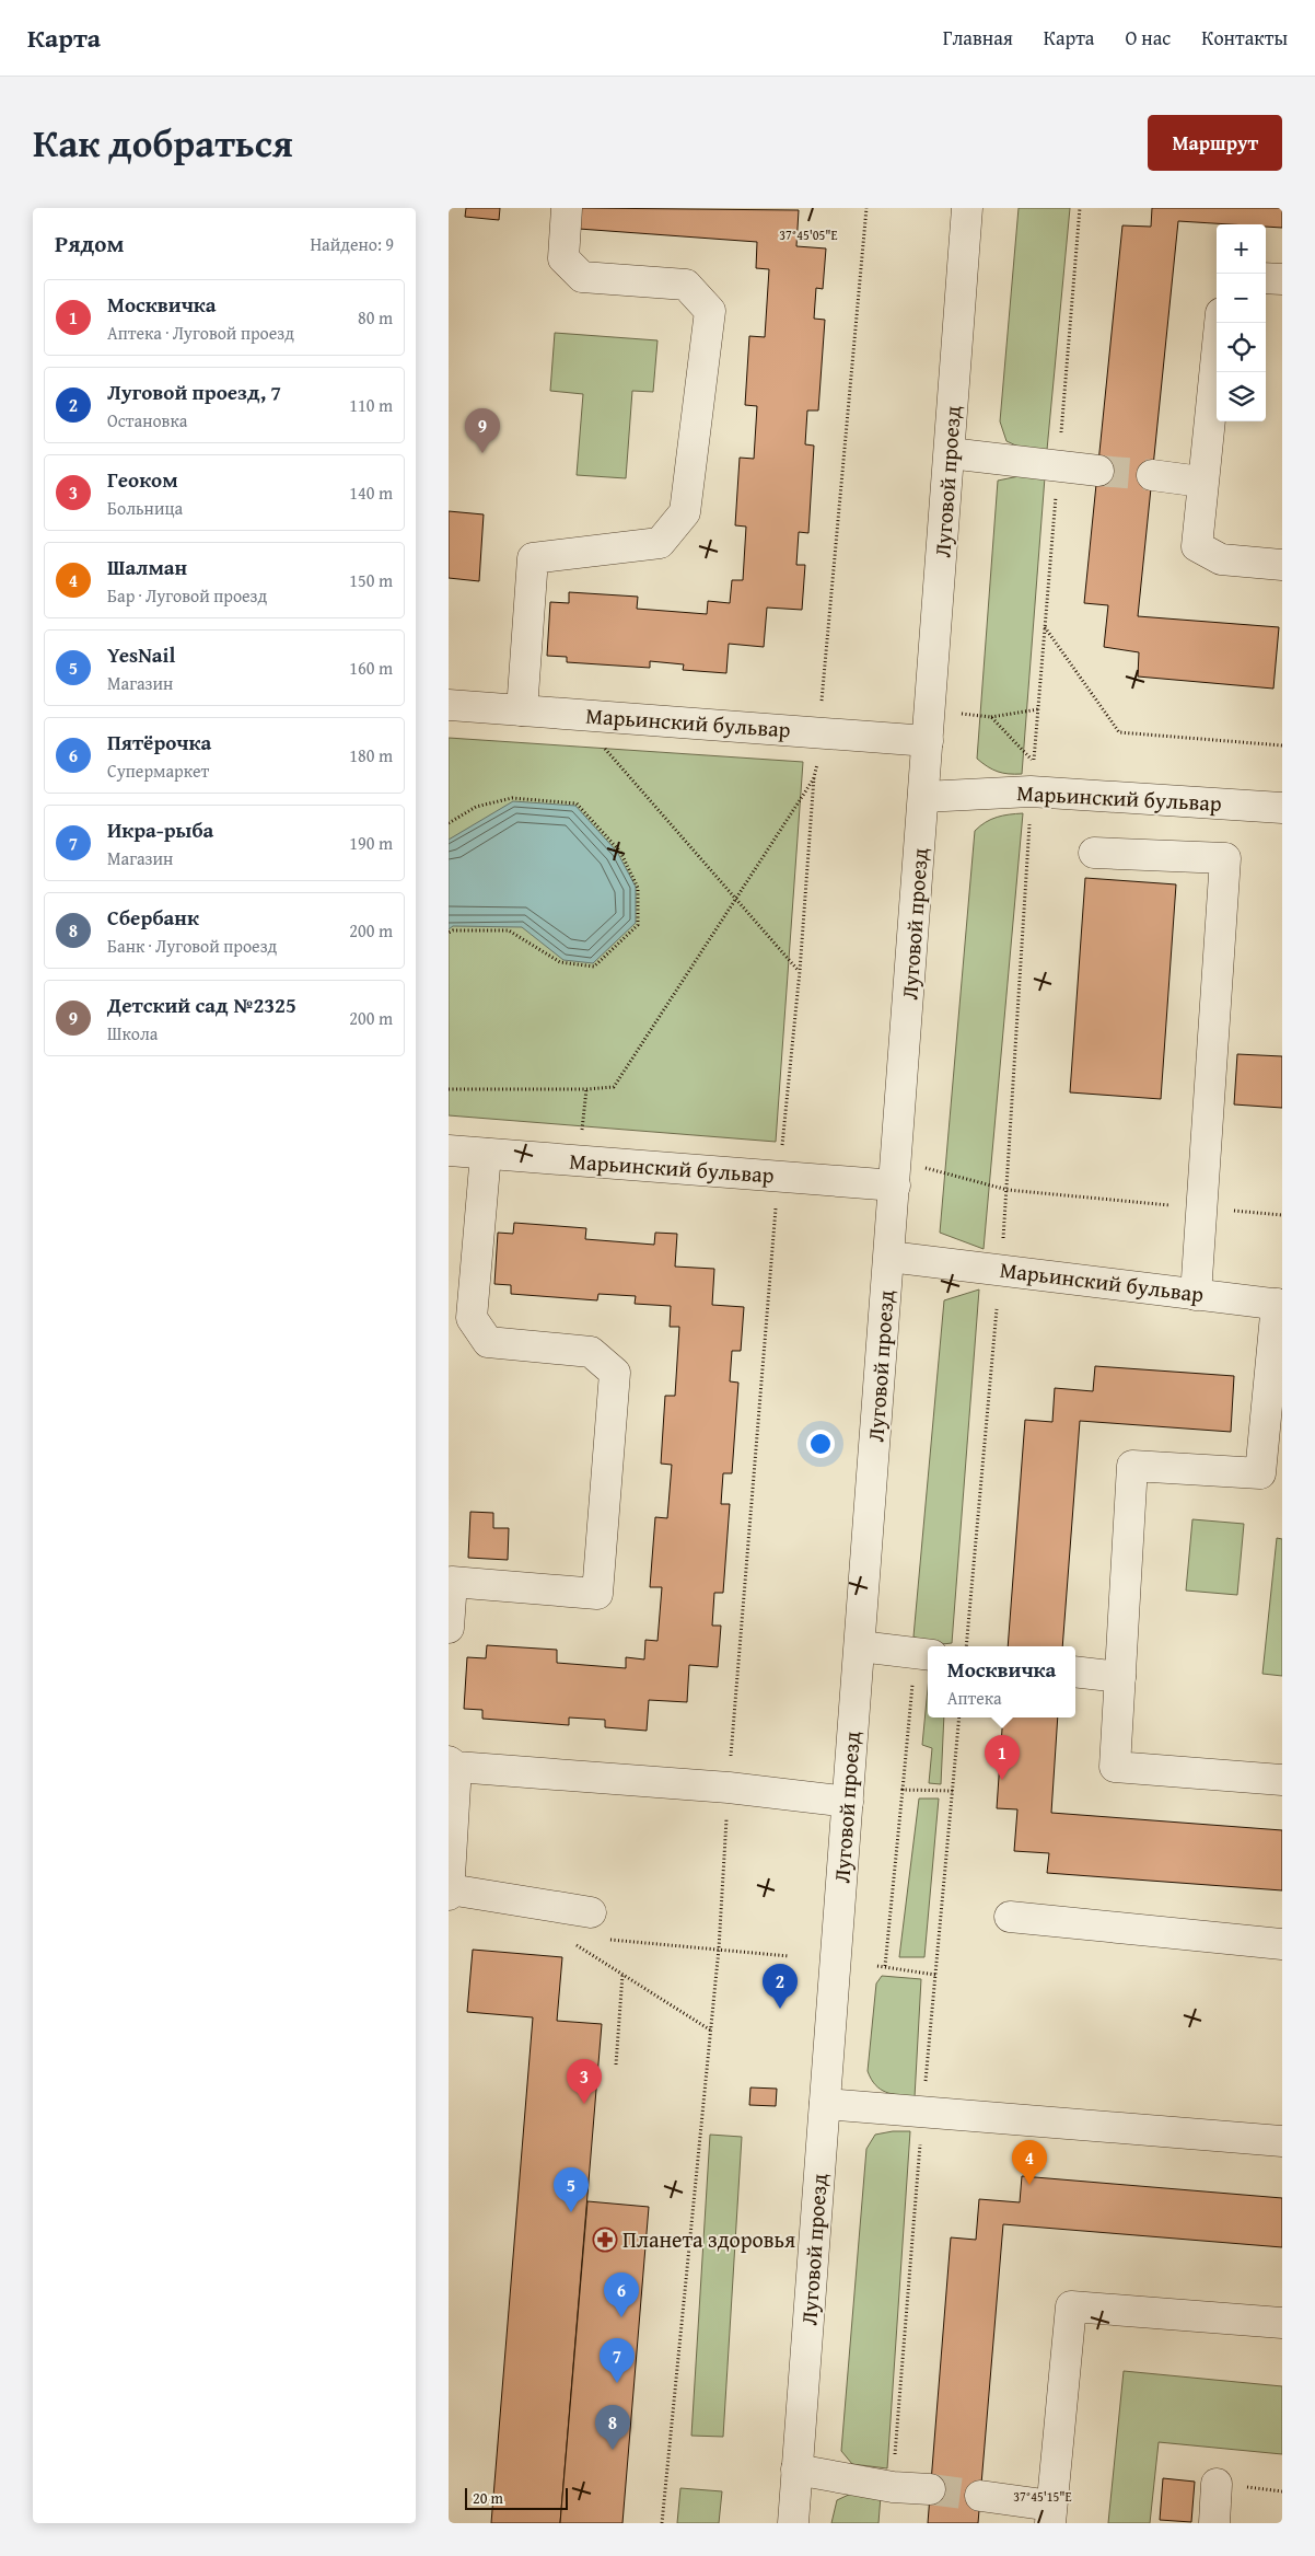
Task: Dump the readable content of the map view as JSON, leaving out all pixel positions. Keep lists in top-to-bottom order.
{
  "streets": {
    "street": ["Луговой проезд", "Марьинский бульвар"]
  },
  "crossings": [
    ["Луговой проезд", "Марьинский бульвар"]
  ],
  "places": {
    "pharmacy": ["Планета здоровья"]
  },
  "scale_bar": "20 m",
  "page": {
    "header": "Карта",
    "nav": [
      "Главная",
      "Карта",
      "О нас",
      "Контакты"
    ],
    "title": "Как добраться",
    "buttons": "Маршрут",
    "heading": ["Рядом", "Найдено: 9"],
    "map_buttons": ["+", "−"],
    "list": [
      {
        "mark": "1",
        "name": "Москвичка",
        "note": "Аптека · Луговой проезд",
        "value": "80 m"
      },
      {
        "mark": "2",
        "name": "Луговой проезд, 7",
        "note": "Остановка",
        "value": "110 m"
      },
      {
        "mark": "3",
        "name": "Геоком",
        "note": "Больница",
        "value": "140 m"
      },
      {
        "mark": "4",
        "name": "Шалман",
        "note": "Бар · Луговой проезд",
        "value": "150 m"
      },
      {
        "mark": "5",
        "name": "YesNail",
        "note": "Магазин",
        "value": "160 m"
      },
      {
        "mark": "6",
        "name": "Пятёрочка",
        "note": "Супермаркет",
        "value": "180 m"
      },
      {
        "mark": "7",
        "name": "Икра-рыба",
        "note": "Магазин",
        "value": "190 m"
      },
      {
        "mark": "8",
        "name": "Сбербанк",
        "note": "Банк · Луговой проезд",
        "value": "200 m"
      },
      {
        "mark": "9",
        "name": "Детский сад №2325",
        "note": "Школа",
        "value": "200 m"
      }
    ],
    "pins": [
      "9",
      "1",
      "2",
      "3",
      "4",
      "5",
      "6",
      "7",
      "8"
    ],
    "popup": ["Москвичка", "Аптека"],
    "scale": "20 m"
  },
  "coordinates": ["37°45'05\"E", "37°45'15\"E"]
}
